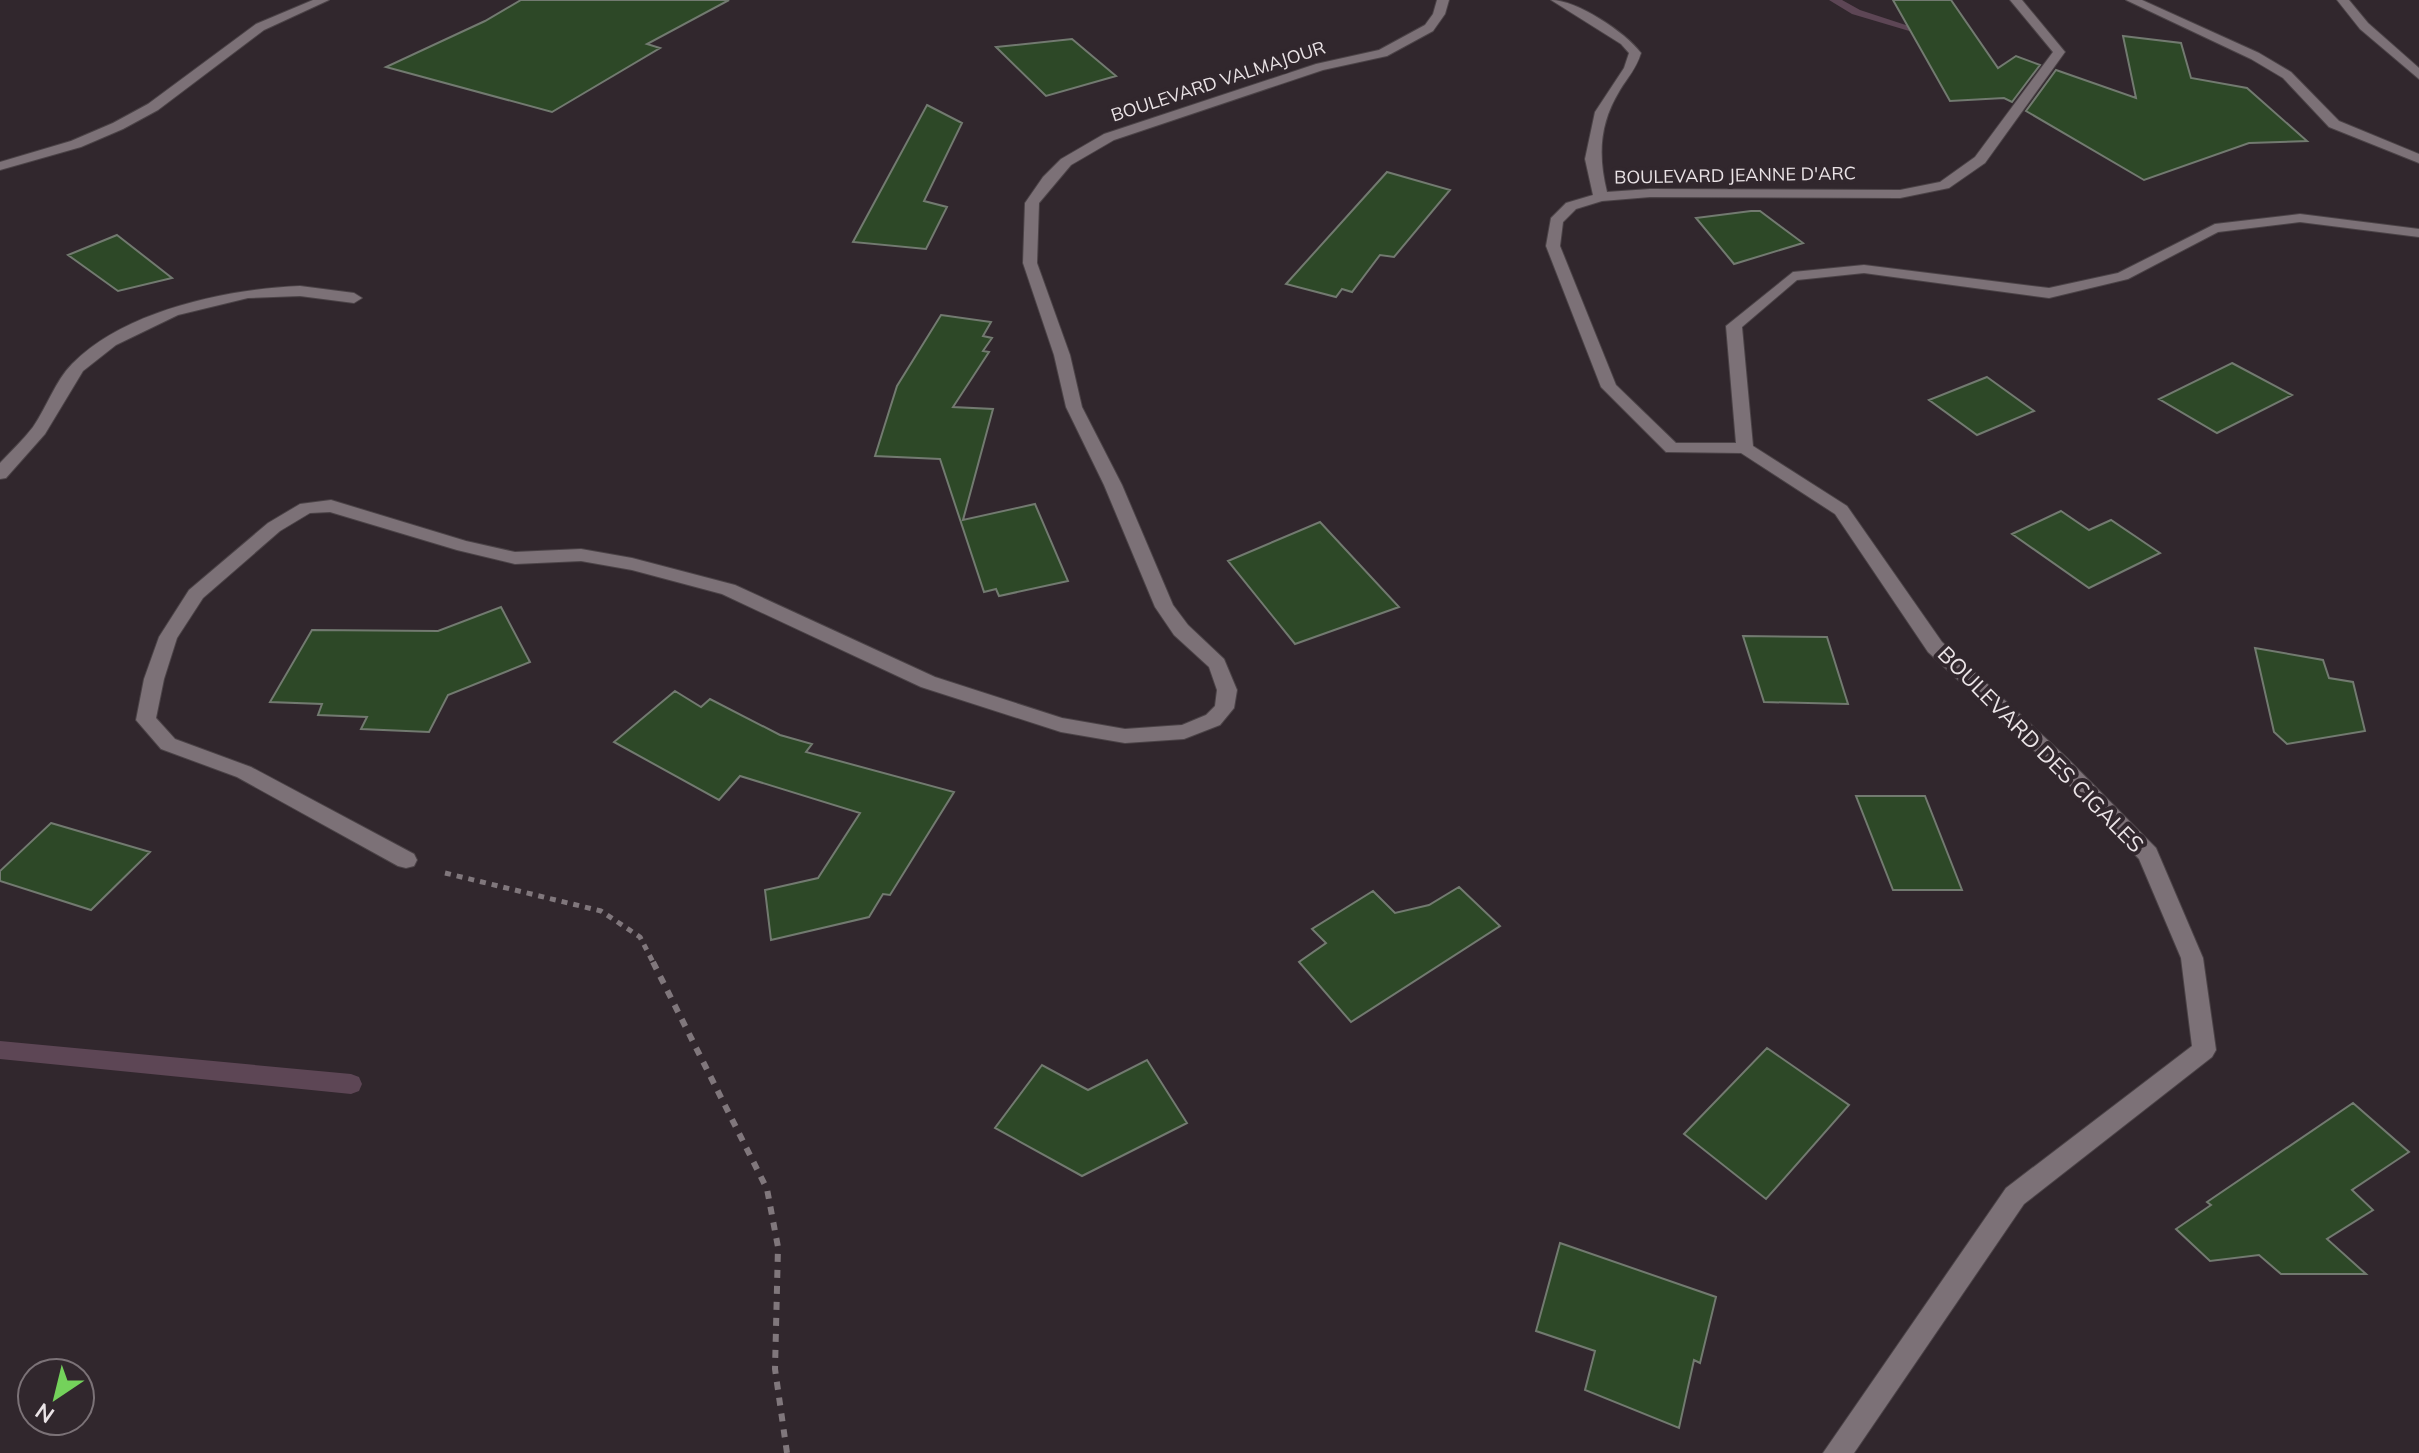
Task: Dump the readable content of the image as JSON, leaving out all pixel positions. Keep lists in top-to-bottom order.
{
  "streets": {
    "street": ["BOULEVARD VALMAJOUR", "BOULEVARD JEANNE D'ARC", "BOULEVARD DES CIGALES"]
  },
  "crossings": [
    ["BOULEVARD JEANNE D'ARC", "BOULEVARD DES CIGALES"]
  ],
  "north": "bottom left"
}
